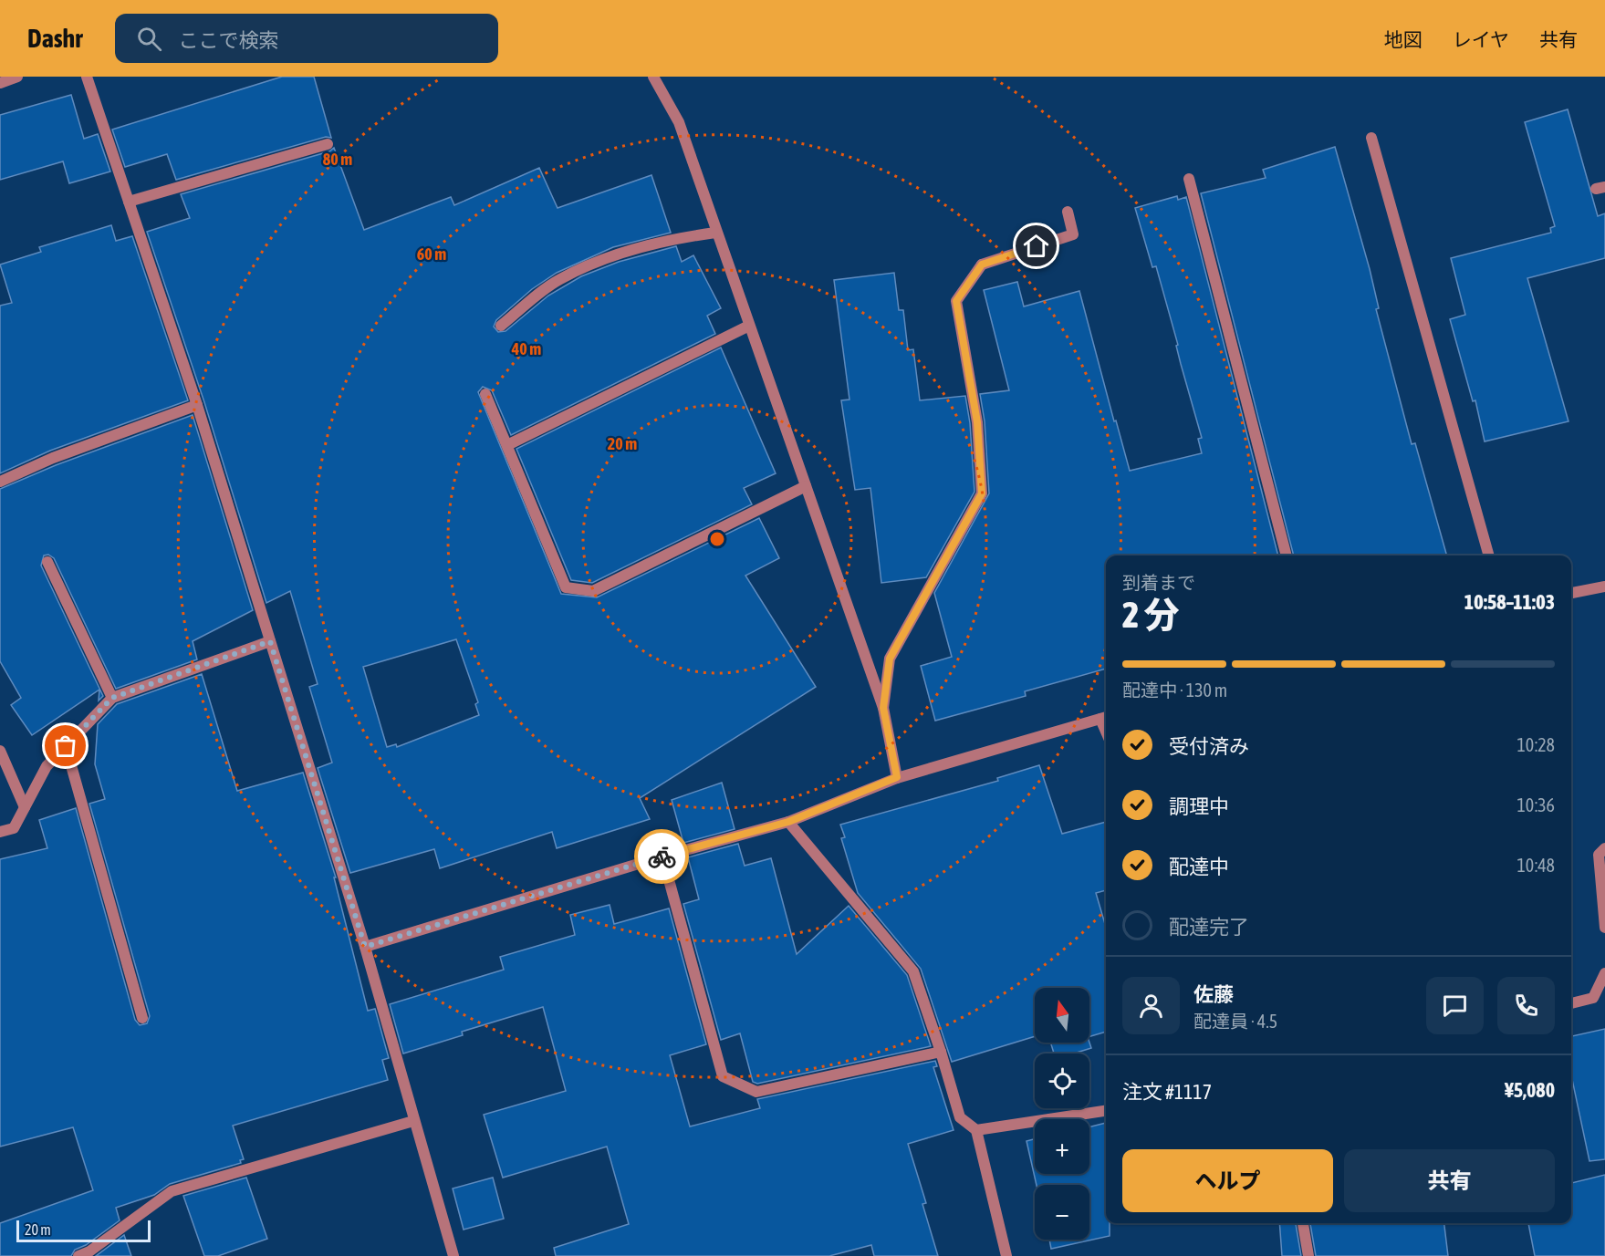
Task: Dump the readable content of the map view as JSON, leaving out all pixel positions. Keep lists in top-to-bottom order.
{
  "scale_bar": "20 m",
  "north": "top",
  "page": {
    "header": "Dashr",
    "search": "ここで検索",
    "nav": ["地図", "レイヤ", "共有"],
    "heading": ["2 分", "到着まで", "10:58–11:03"],
    "panel": [
      "佐藤",
      "配達員 · 4.5",
      "注文 #1117",
      "¥5,080"
    ],
    "bar": "配達中 · 130 m",
    "list": [
      ["受付済み", "10:28"],
      ["調理中", "10:36"],
      ["配達中", "10:48"],
      "配達完了"
    ],
    "map_buttons": ["+", "−"],
    "buttons": ["ヘルプ", "共有"],
    "scale": "20 m"
  },
  "rings": [
    "80 m",
    "60 m",
    "40 m",
    "20 m"
  ]
}
